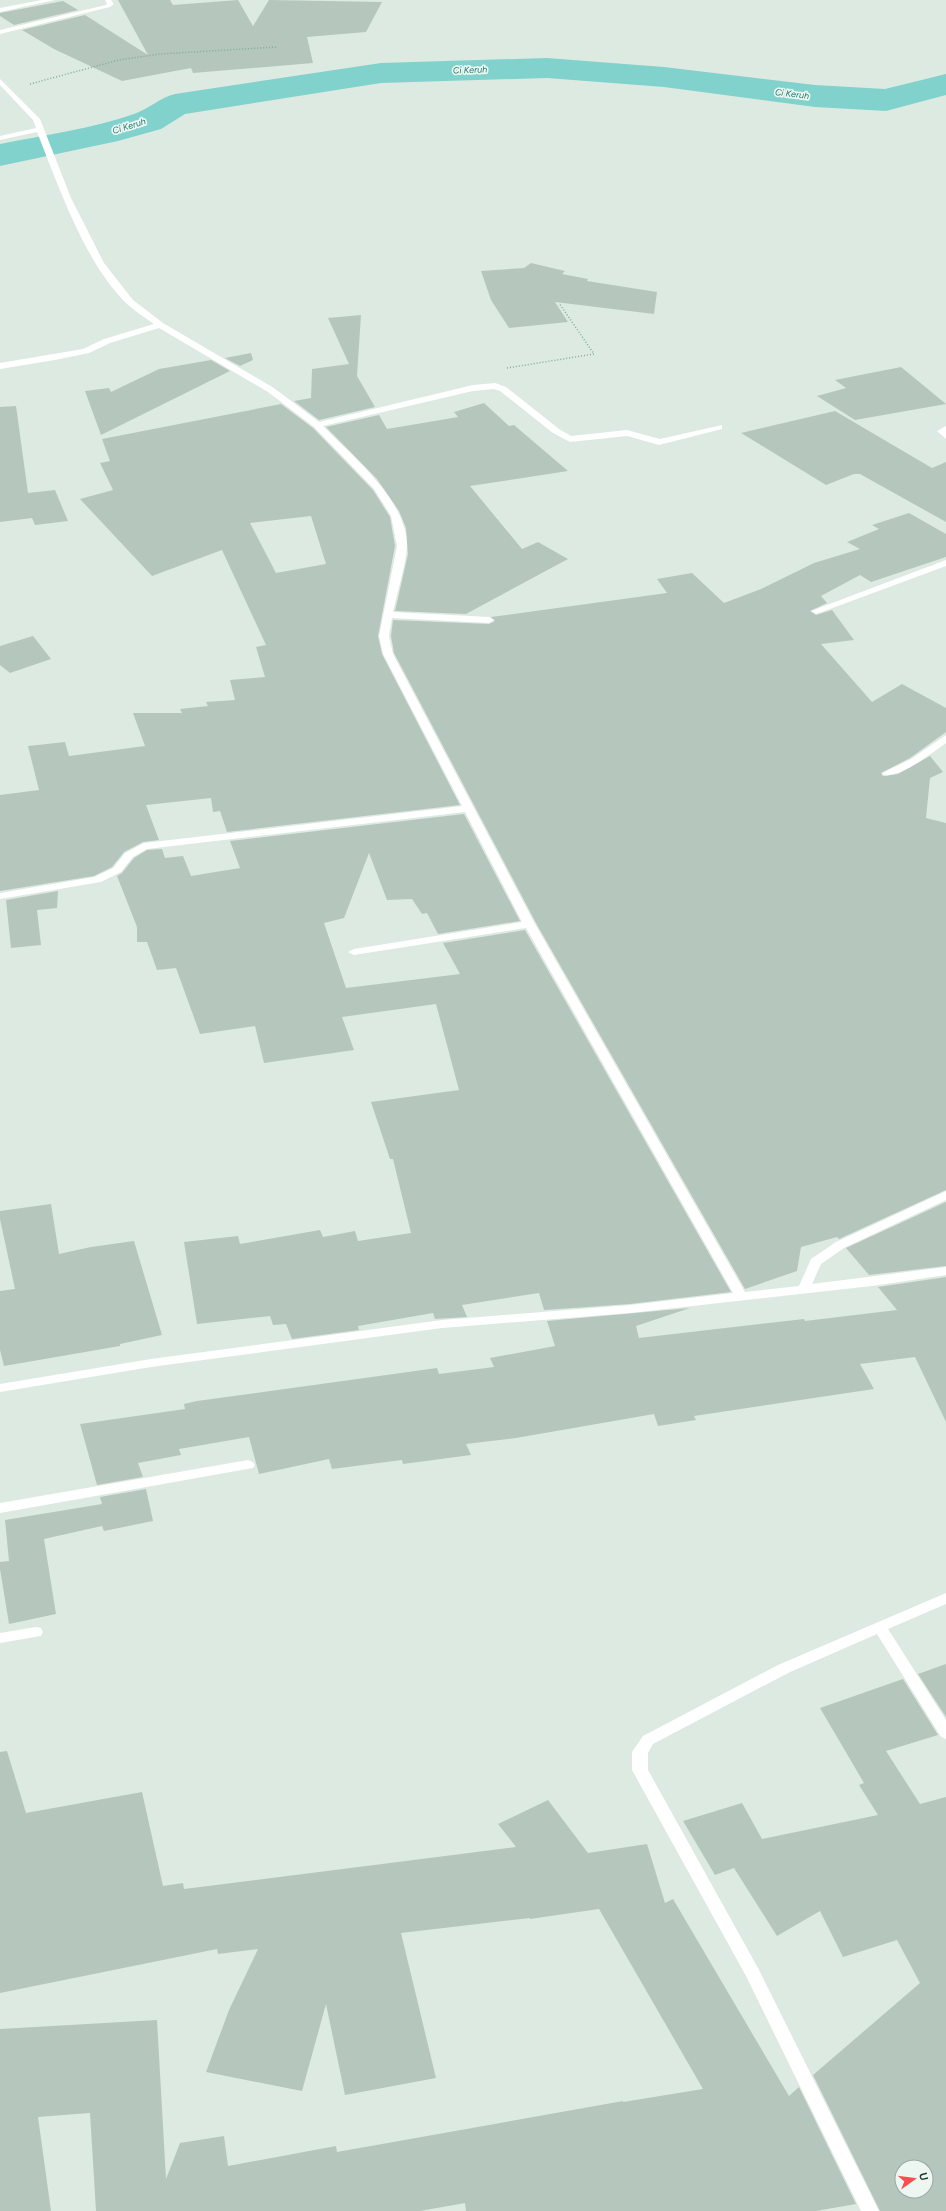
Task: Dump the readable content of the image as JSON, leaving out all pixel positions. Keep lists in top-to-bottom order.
{
  "water": ["Ci Keruh"],
  "north": "right"
}
